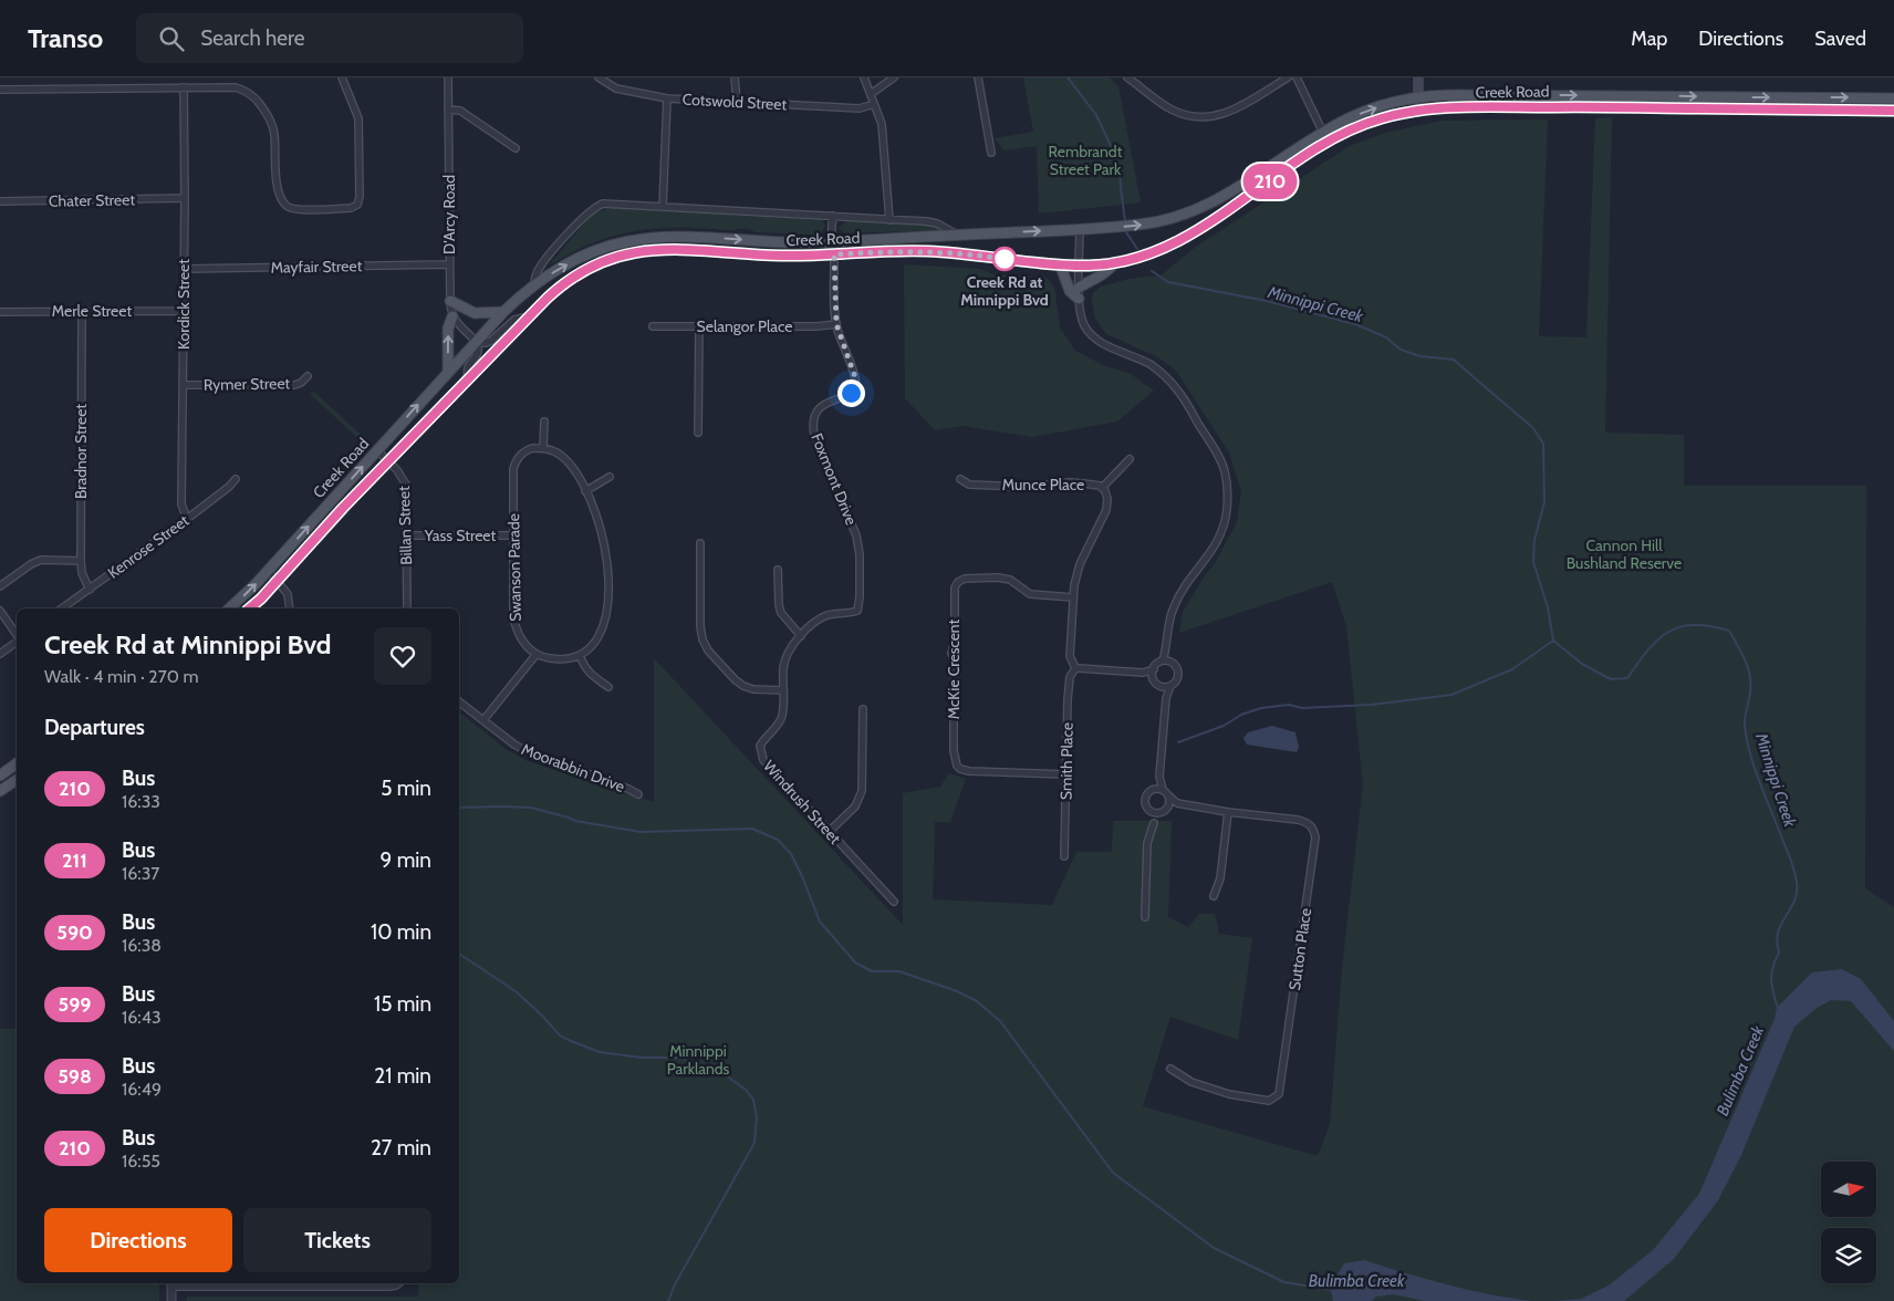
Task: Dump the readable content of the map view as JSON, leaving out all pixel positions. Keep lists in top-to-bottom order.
{
  "streets": {
    "main road": ["Creek Road"],
    "street": [
      "Cotswold Street",
      "Chater Street",
      "D'Arcy Road",
      "Mayfair Street",
      "Kordick Street",
      "Merle Street",
      "Selangor Place",
      "Rymer Street",
      "Bradnor Street",
      "Foxmont Drive",
      "Munce Place",
      "Billan Street",
      "Yass Street",
      "Kenrose Street",
      "Swanson Parade",
      "McKie Crescent",
      "Smith Place",
      "Moorabbin Drive",
      "Windrush Street",
      "Sutton Place"
    ]
  },
  "crossings": [
    ["Creek Road", "D'Arcy Road"],
    ["Creek Road", "Foxmont Drive"],
    ["Creek Road", "Billan Street"],
    ["Chater Street", "Kordick Street"],
    ["D'Arcy Road", "Mayfair Street"],
    ["Mayfair Street", "Kordick Street"],
    ["Kordick Street", "Merle Street"],
    ["Kordick Street", "Rymer Street"],
    ["Kordick Street", "Kenrose Street"],
    ["Merle Street", "Bradnor Street"],
    ["Selangor Place", "Foxmont Drive"],
    ["Bradnor Street", "Kenrose Street"],
    ["Foxmont Drive", "Windrush Street"],
    ["Munce Place", "McKie Crescent"],
    ["Munce Place", "Smith Place"],
    ["Billan Street", "Yass Street"],
    ["Yass Street", "Swanson Parade"],
    ["McKie Crescent", "Smith Place"]
  ],
  "water": ["Minnippi Creek", "Bulimba Creek"],
  "parks": ["Rembrandt Street Park", "Cannon Hill Bushland Reserve", "Minnippi Parklands"],
  "places": ["Creek Rd at Minnippi Bvd"],
  "lines": ["bus line 210"],
  "north": "right",
  "page": {
    "header": "Transo",
    "search": "Search here",
    "nav": ["Map", "Directions", "Saved"],
    "on_map": "210",
    "heading": [
      ["Creek Rd at Minnippi Bvd", "Walk · 4 min · 270 m"],
      "Departures"
    ],
    "list": [
      {
        "mark": "210",
        "name": "Bus",
        "note": "16:33",
        "value": "5 min"
      },
      {
        "mark": "211",
        "name": "Bus",
        "note": "16:37",
        "value": "9 min"
      },
      {
        "mark": "590",
        "name": "Bus",
        "note": "16:38",
        "value": "10 min"
      },
      {
        "mark": "599",
        "name": "Bus",
        "note": "16:43",
        "value": "15 min"
      },
      {
        "mark": "598",
        "name": "Bus",
        "note": "16:49",
        "value": "21 min"
      },
      {
        "mark": "210",
        "name": "Bus",
        "note": "16:55",
        "value": "27 min"
      }
    ],
    "buttons": ["Directions", "Tickets"]
  }
}
